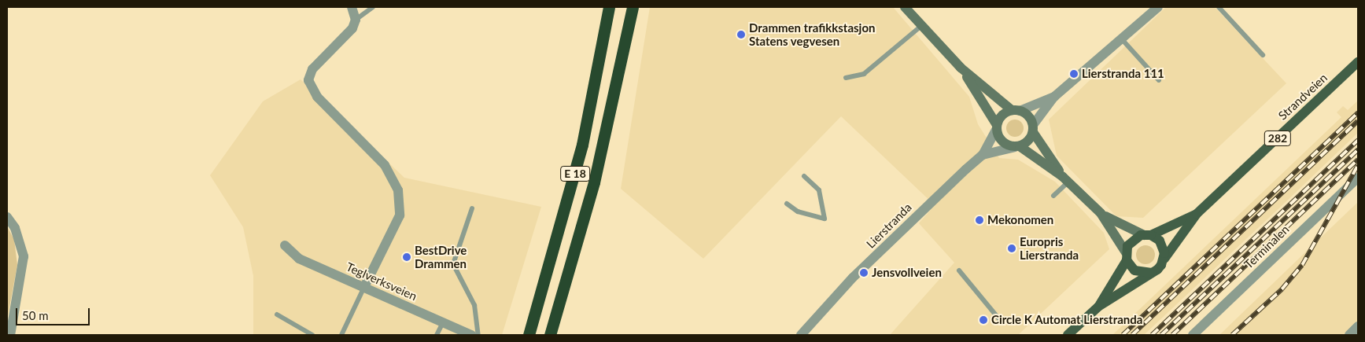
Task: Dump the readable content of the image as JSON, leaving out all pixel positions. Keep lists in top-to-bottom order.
{
  "streets": {
    "highway": ["E 18"],
    "main road": ["Strandveien", "282"],
    "street": ["Lierstranda", "Terminalen", "Teglverksveien"]
  },
  "crossings": [
    ["Strandveien", "282"]
  ],
  "places": [
    "Drammen trafikkstasjon Statens vegvesen",
    "Lierstranda 111",
    "Mekonomen",
    "Europris Lierstranda",
    "BestDrive Drammen",
    "Jensvollveien",
    "Circle K Automat Lierstranda"
  ],
  "scale_bar": "50 m"
}
